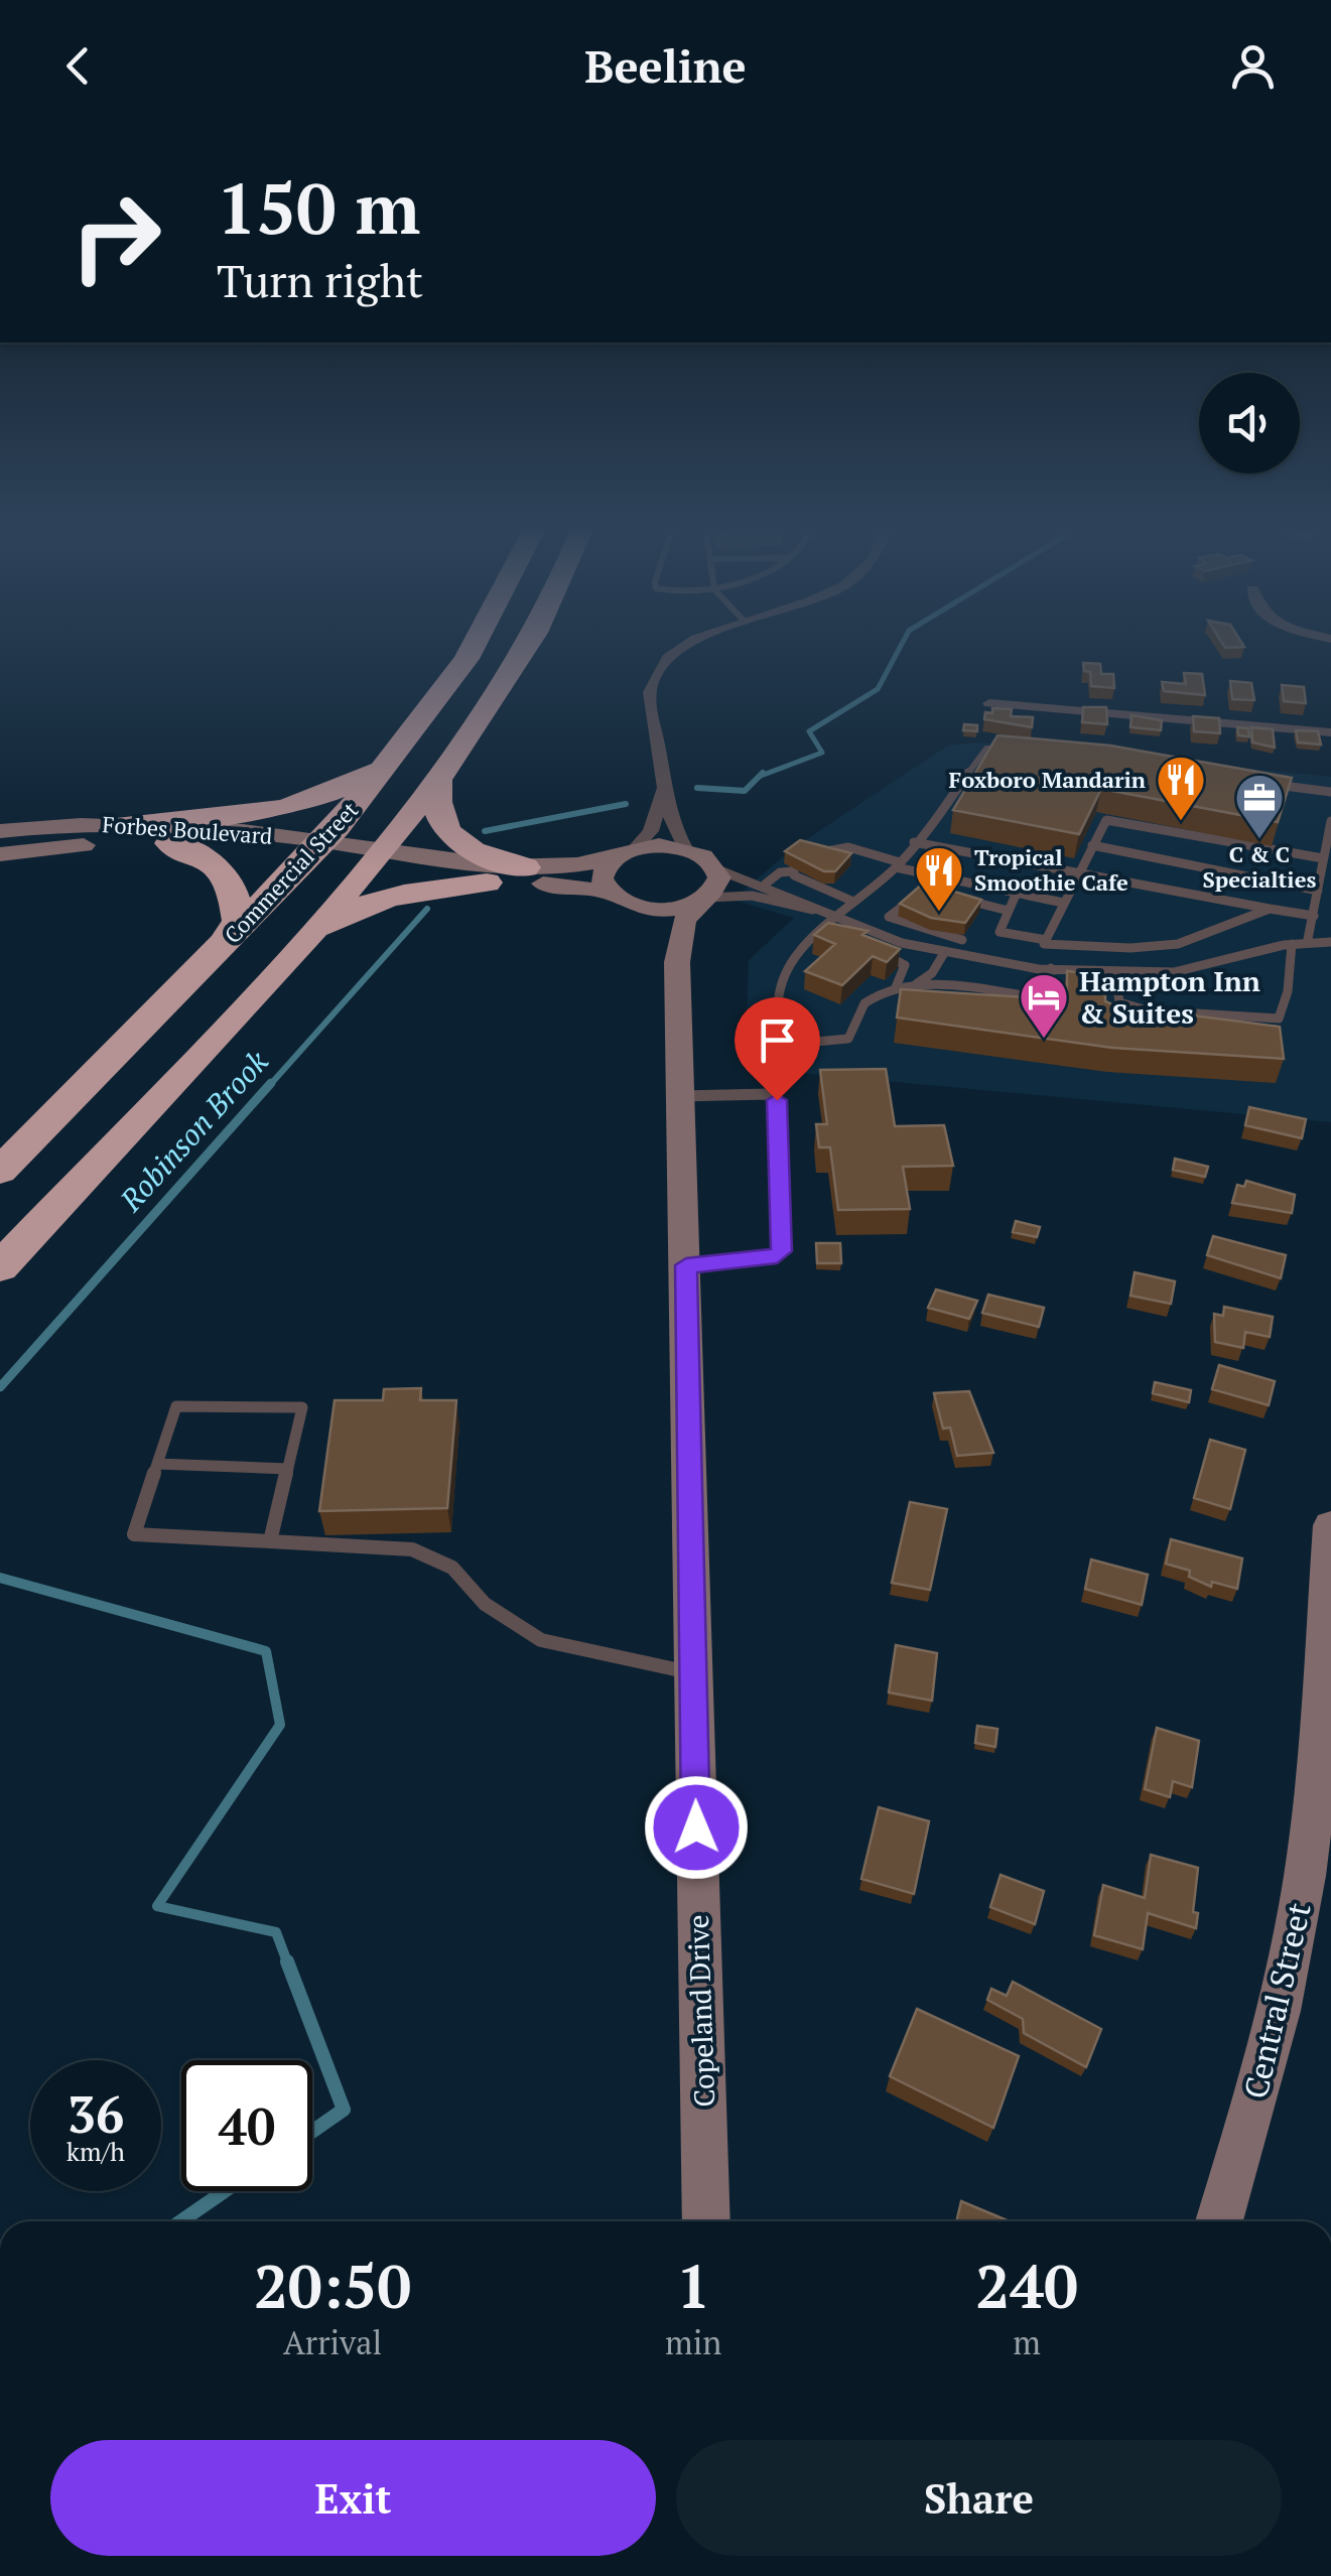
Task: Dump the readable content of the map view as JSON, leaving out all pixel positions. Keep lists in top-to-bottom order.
{
  "streets": {
    "highway": ["Commercial Street"],
    "street": ["Forbes Boulevard", "Central Street", "Copeland Drive"]
  },
  "crossings": [
    ["Forbes Boulevard", "Commercial Street"]
  ],
  "water": ["Robinson Brook"],
  "places": {
    "restaurant": ["Foxboro Mandarin", "Tropical Smoothie Cafe"],
    "office": ["C & C Specialties"],
    "hotel": ["Hampton Inn & Suites"]
  },
  "page": {
    "header": "Beeline",
    "turn": ["150 m", "Turn right"],
    "speed": "36 km/h",
    "limit": "40",
    "eta": [
      "20:50",
      "Arrival",
      "1",
      "min",
      "240",
      "m"
    ],
    "buttons": ["Exit", "Share"]
  }
}
